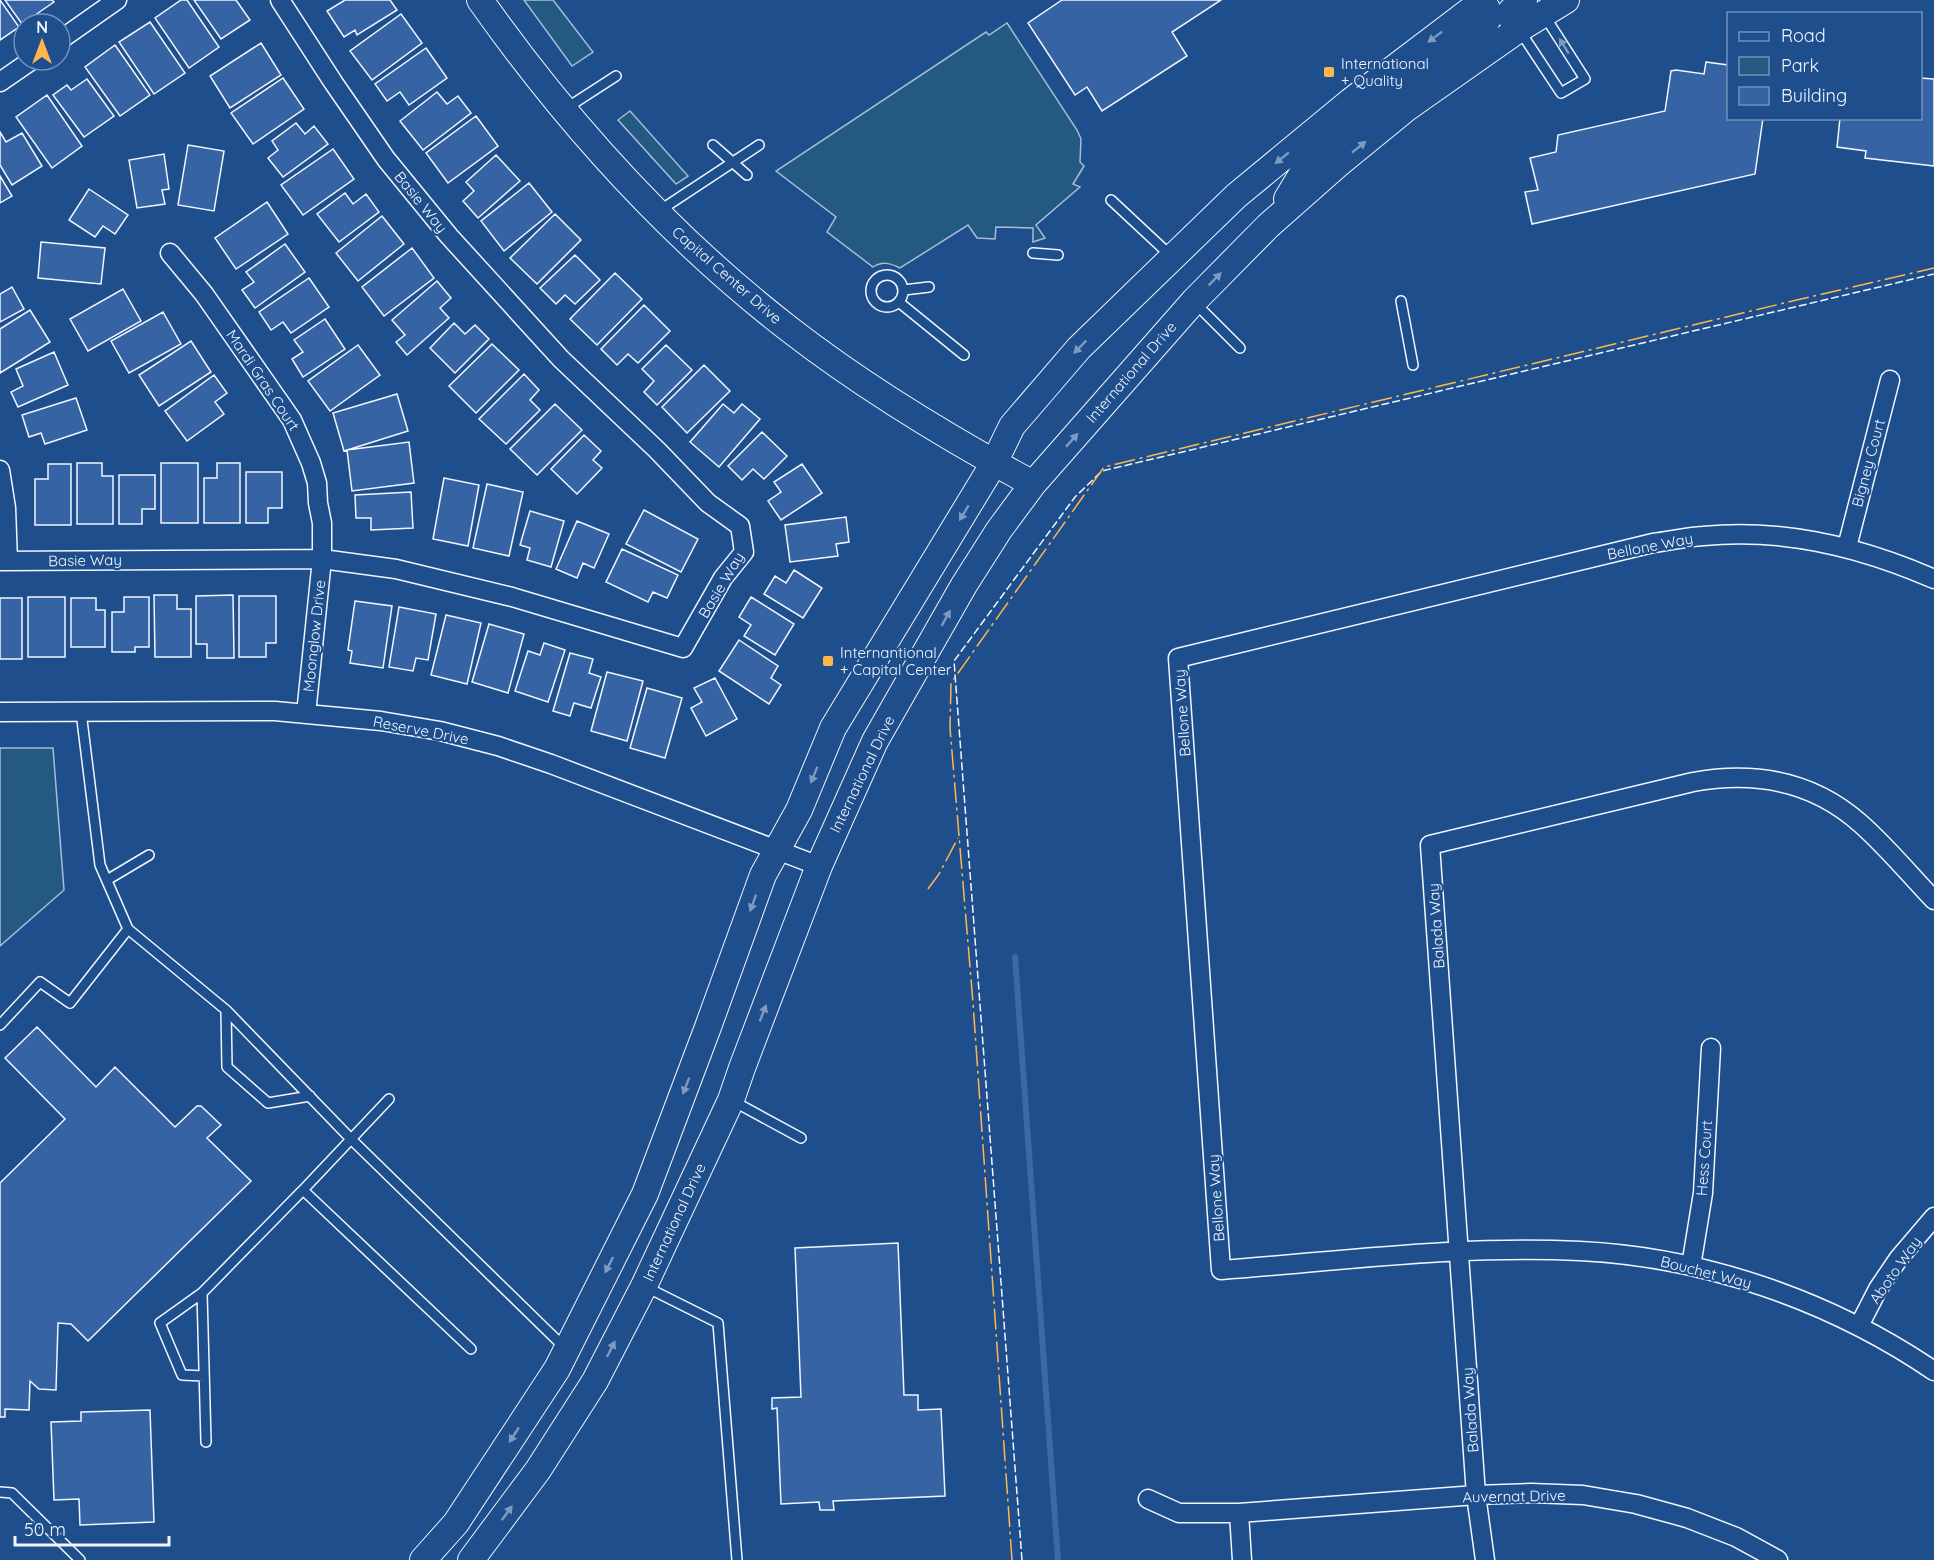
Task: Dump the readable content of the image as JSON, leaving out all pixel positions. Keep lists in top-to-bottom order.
{
  "streets": {
    "main road": ["Capital Center Drive", "International Drive"],
    "street": [
      "Basie Way",
      "Mardi Gras Court",
      "Bigney Court",
      "Bellone Way",
      "Moonglow Drive",
      "Reserve Drive",
      "Balada Way",
      "Hess Court",
      "Aboto Way",
      "Bouchet Way",
      "Auvernat Drive"
    ]
  },
  "crossings": [
    ["Basie Way", "Mardi Gras Court"],
    ["Basie Way", "Moonglow Drive"],
    ["Capital Center Drive", "International Drive"],
    ["International Drive", "Reserve Drive"],
    ["Mardi Gras Court", "Moonglow Drive"],
    ["Bigney Court", "Bellone Way"],
    ["Bellone Way", "Balada Way"],
    ["Bellone Way", "Bouchet Way"],
    ["Moonglow Drive", "Reserve Drive"],
    ["Balada Way", "Bouchet Way"],
    ["Balada Way", "Auvernat Drive"],
    ["Hess Court", "Bouchet Way"],
    ["Aboto Way", "Bouchet Way"]
  ],
  "places": {
    "transit": ["International + Quality", "Internantional + Capital Center"]
  },
  "legend": ["Road", "Park", "Building"],
  "scale_bar": "50 m",
  "north": "top"
}
